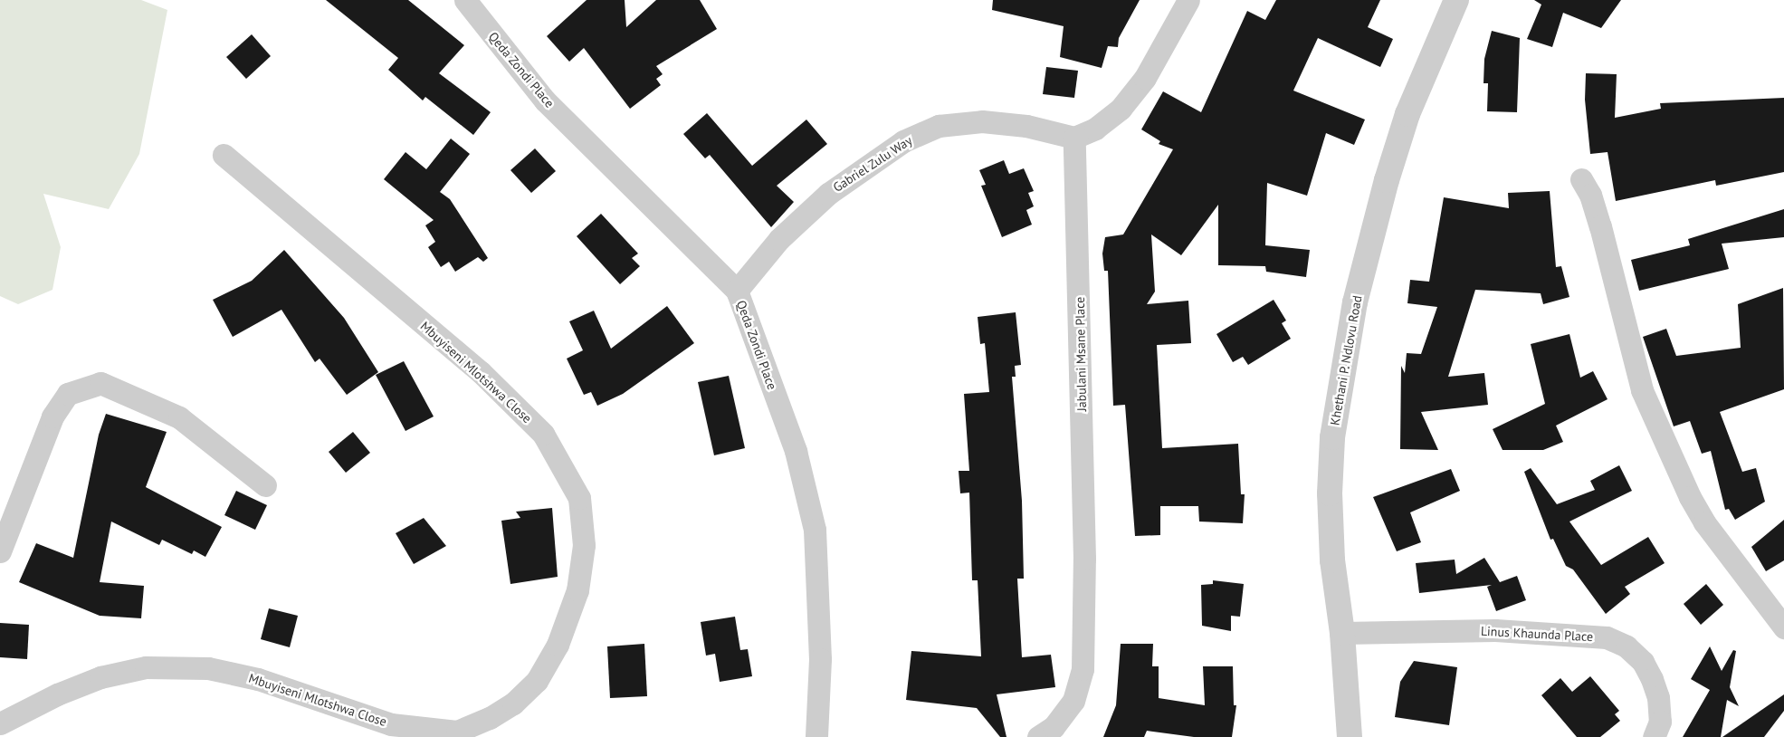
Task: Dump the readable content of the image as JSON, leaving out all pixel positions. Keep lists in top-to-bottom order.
{
  "streets": {
    "street": [
      "Qeda Zondi Place",
      "Gabriel Zulu Way",
      "Jabulani Msane Place",
      "Khethani P. Ndlovu Road",
      "Mbuyiseni Mlotshwa Close",
      "Linus Khaunda Place"
    ]
  },
  "crossings": [
    ["Qeda Zondi Place", "Gabriel Zulu Way"],
    ["Gabriel Zulu Way", "Jabulani Msane Place"],
    ["Khethani P. Ndlovu Road", "Linus Khaunda Place"]
  ]
}
